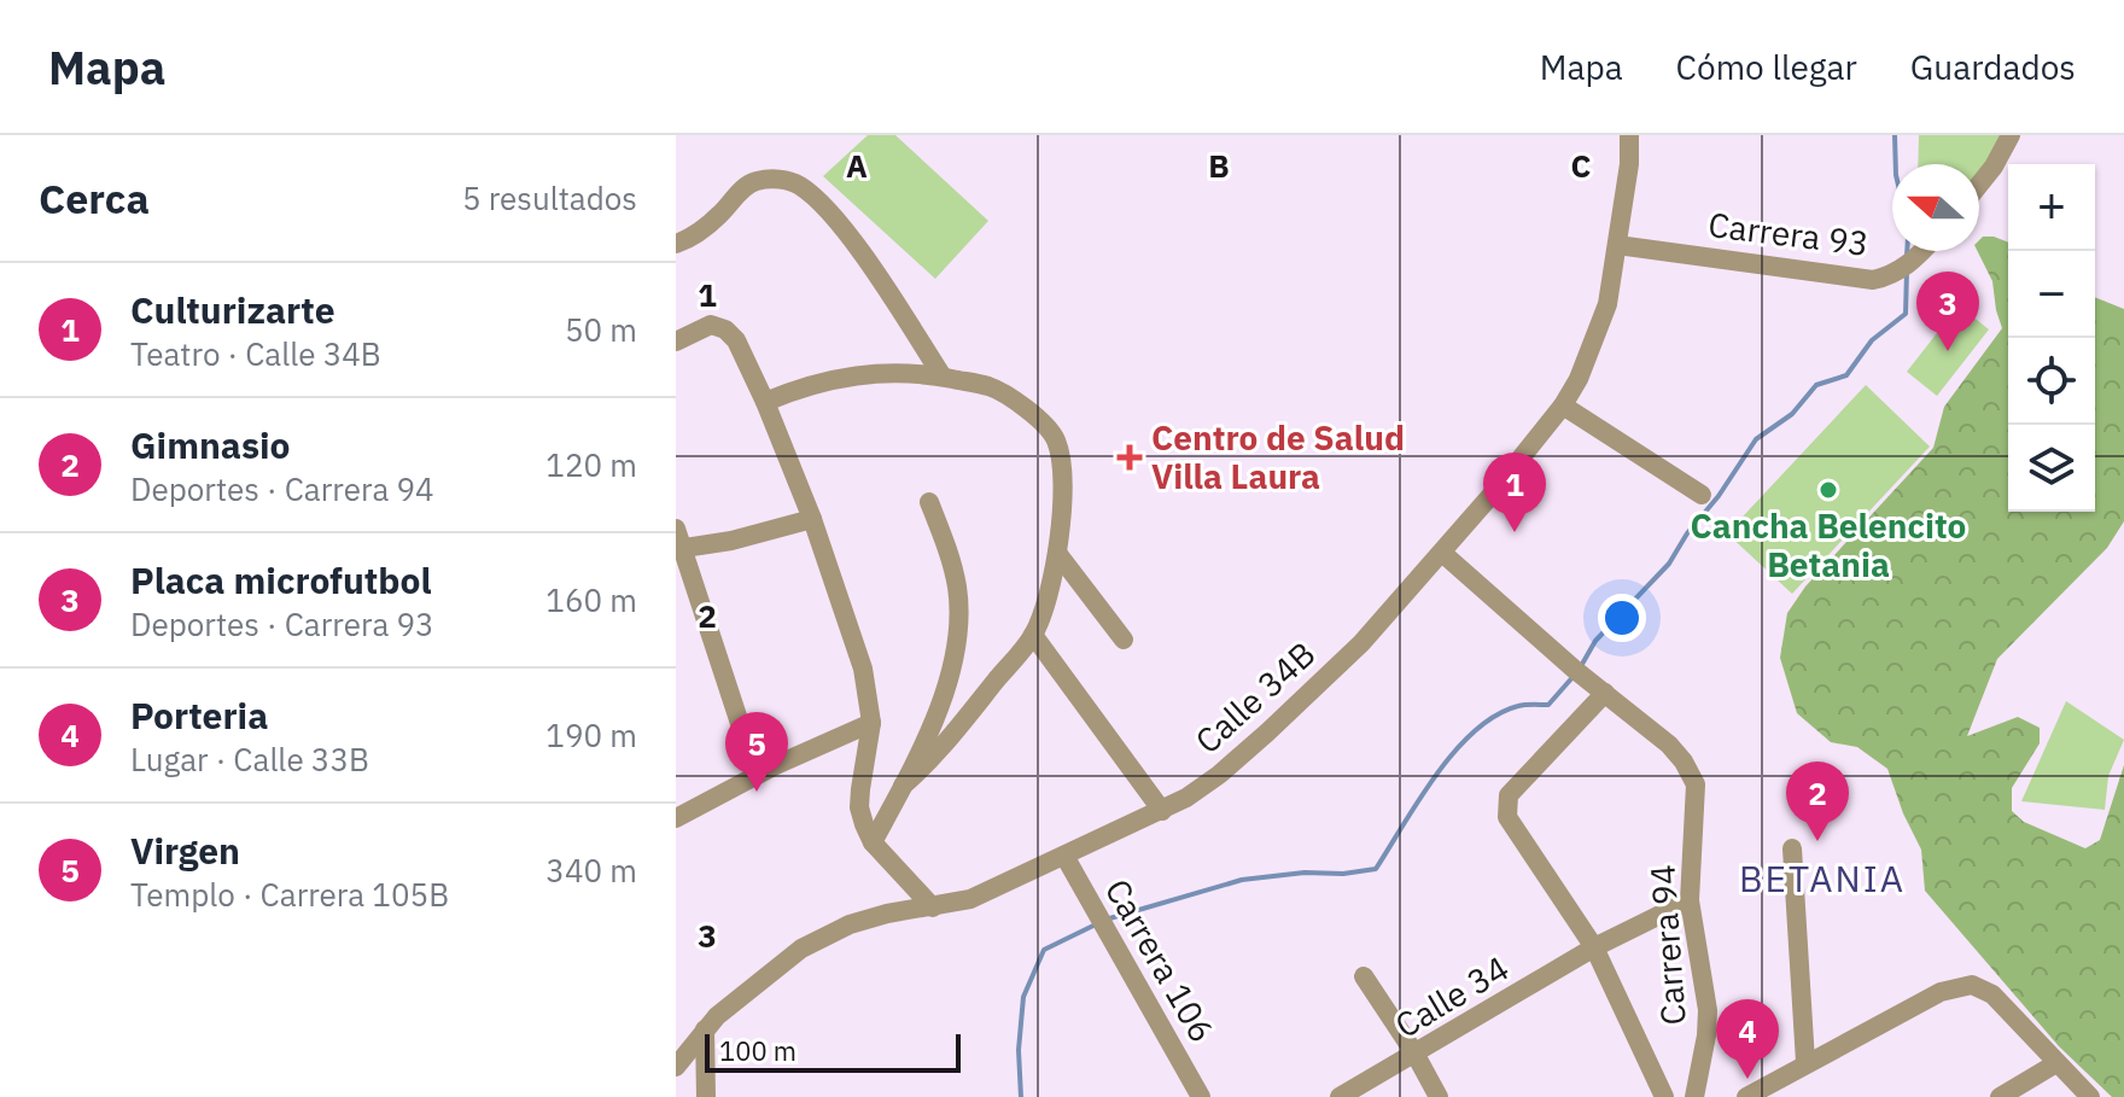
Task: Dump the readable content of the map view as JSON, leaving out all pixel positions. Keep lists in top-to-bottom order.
{
  "streets": {
    "street": [
      "Carrera 93",
      "Calle 34B",
      "Carrera 94",
      "Carrera 106",
      "Calle 34"
    ]
  },
  "crossings": [
    ["Carrera 93", "Calle 34B"],
    ["Calle 34B", "Carrera 94"],
    ["Calle 34B", "Carrera 106"],
    ["Carrera 94", "Calle 34"]
  ],
  "districts": ["BETANIA"],
  "places": {
    "health": ["Centro de Salud Villa Laura"],
    "other": ["Cancha Belencito Betania"]
  },
  "scale_bar": "100 m",
  "north": "left",
  "page": {
    "header": "Mapa",
    "nav": ["Mapa", "Cómo llegar", "Guardados"],
    "heading": ["Cerca", "5 resultados"],
    "map_buttons": ["+", "−"],
    "list": [
      {
        "mark": "1",
        "name": "Culturizarte",
        "note": "Teatro · Calle 34B",
        "value": "50 m"
      },
      {
        "mark": "2",
        "name": "Gimnasio",
        "note": "Deportes · Carrera 94",
        "value": "120 m"
      },
      {
        "mark": "3",
        "name": "Placa microfutbol",
        "note": "Deportes · Carrera 93",
        "value": "160 m"
      },
      {
        "mark": "4",
        "name": "Porteria",
        "note": "Lugar · Calle 33B",
        "value": "190 m"
      },
      {
        "mark": "5",
        "name": "Virgen",
        "note": "Templo · Carrera 105B",
        "value": "340 m"
      }
    ],
    "pins": [
      "3",
      "1",
      "5",
      "2",
      "4"
    ],
    "scale": "100 m"
  },
  "grid": {
    "columns": ["A", "B", "C"],
    "rows": ["1", "2", "3"]
  }
}
